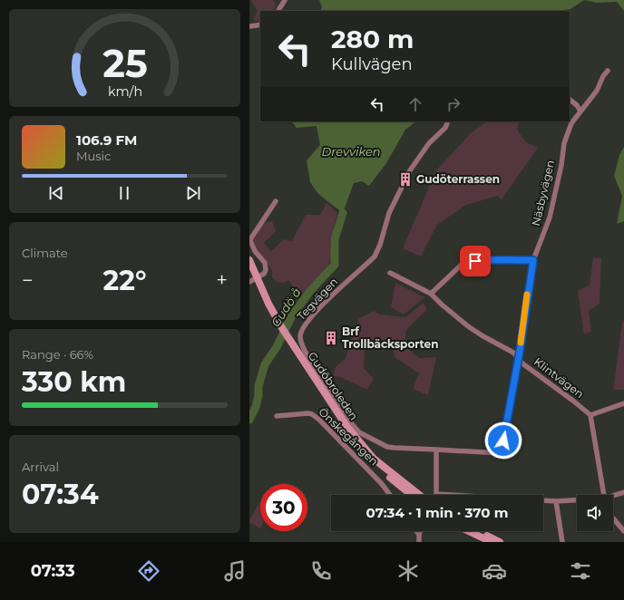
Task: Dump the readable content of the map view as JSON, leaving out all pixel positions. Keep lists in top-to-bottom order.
{
  "streets": {
    "main road": ["Gudöbroleden"],
    "street": [
      "Näsbyvägen",
      "Tegvägen",
      "Klintvägen",
      "Önskegången"
    ]
  },
  "crossings": [
    ["Näsbyvägen", "Tegvägen"],
    ["Näsbyvägen", "Klintvägen"]
  ],
  "water": ["Drevviken", "Gudö å"],
  "places": {
    "building": ["Gudöterrassen", "Brf Trollbäcksporten"]
  },
  "page": {
    "turn": ["280 m", "Kullvägen"],
    "song": ["106.9 FM", "Music"],
    "tile": [
      "Climate",
      ["Range · 66%", "330 km"],
      ["Arrival", "07:34"]
    ],
    "heat": ["−", "22°", "+"],
    "limit": "30",
    "trip": "07:34 · 1 min · 370 m",
    "tabs": "07:33",
    "gauge": ["25", "km/h"]
  }
}
